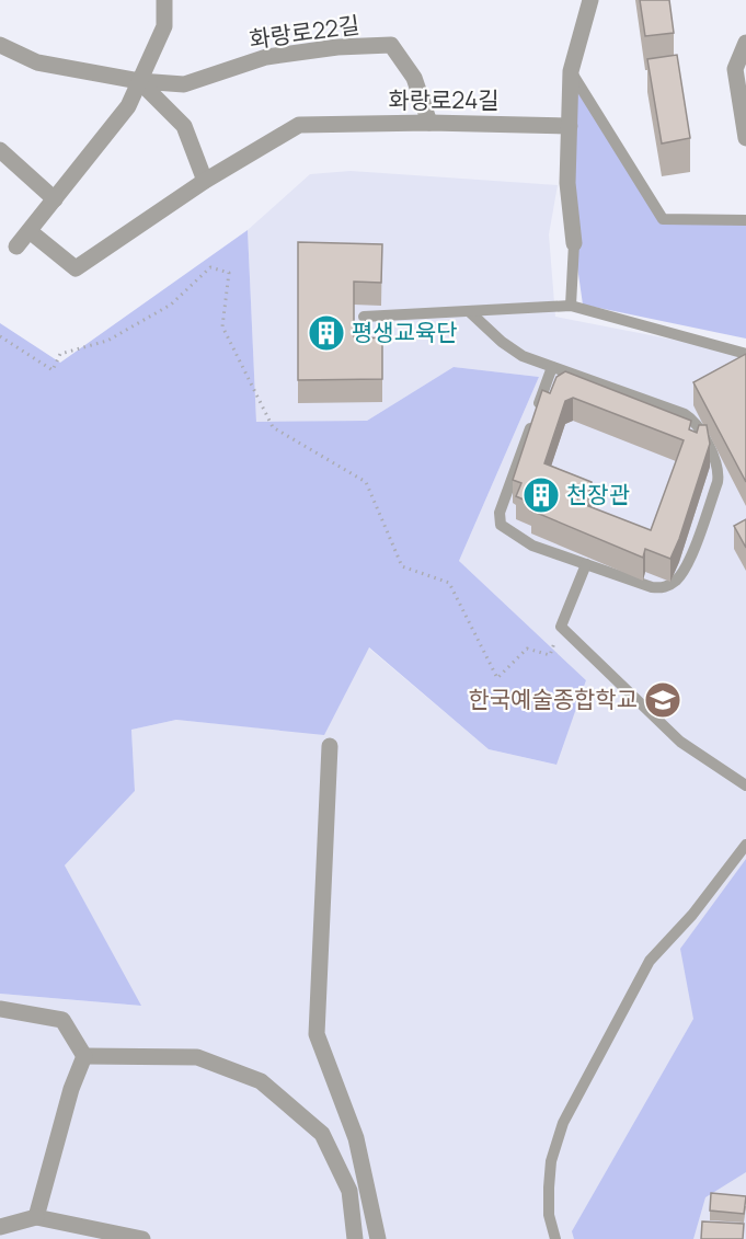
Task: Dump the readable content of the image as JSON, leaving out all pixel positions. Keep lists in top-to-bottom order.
{
  "streets": {
    "street": ["화랑로22길", "화랑로24길"]
  },
  "crossings": [
    ["화랑로22길", "화랑로24길"]
  ],
  "places": {
    "building": ["평생교육단", "천장관"],
    "school or university": ["한국예술종합학교"]
  }
}
